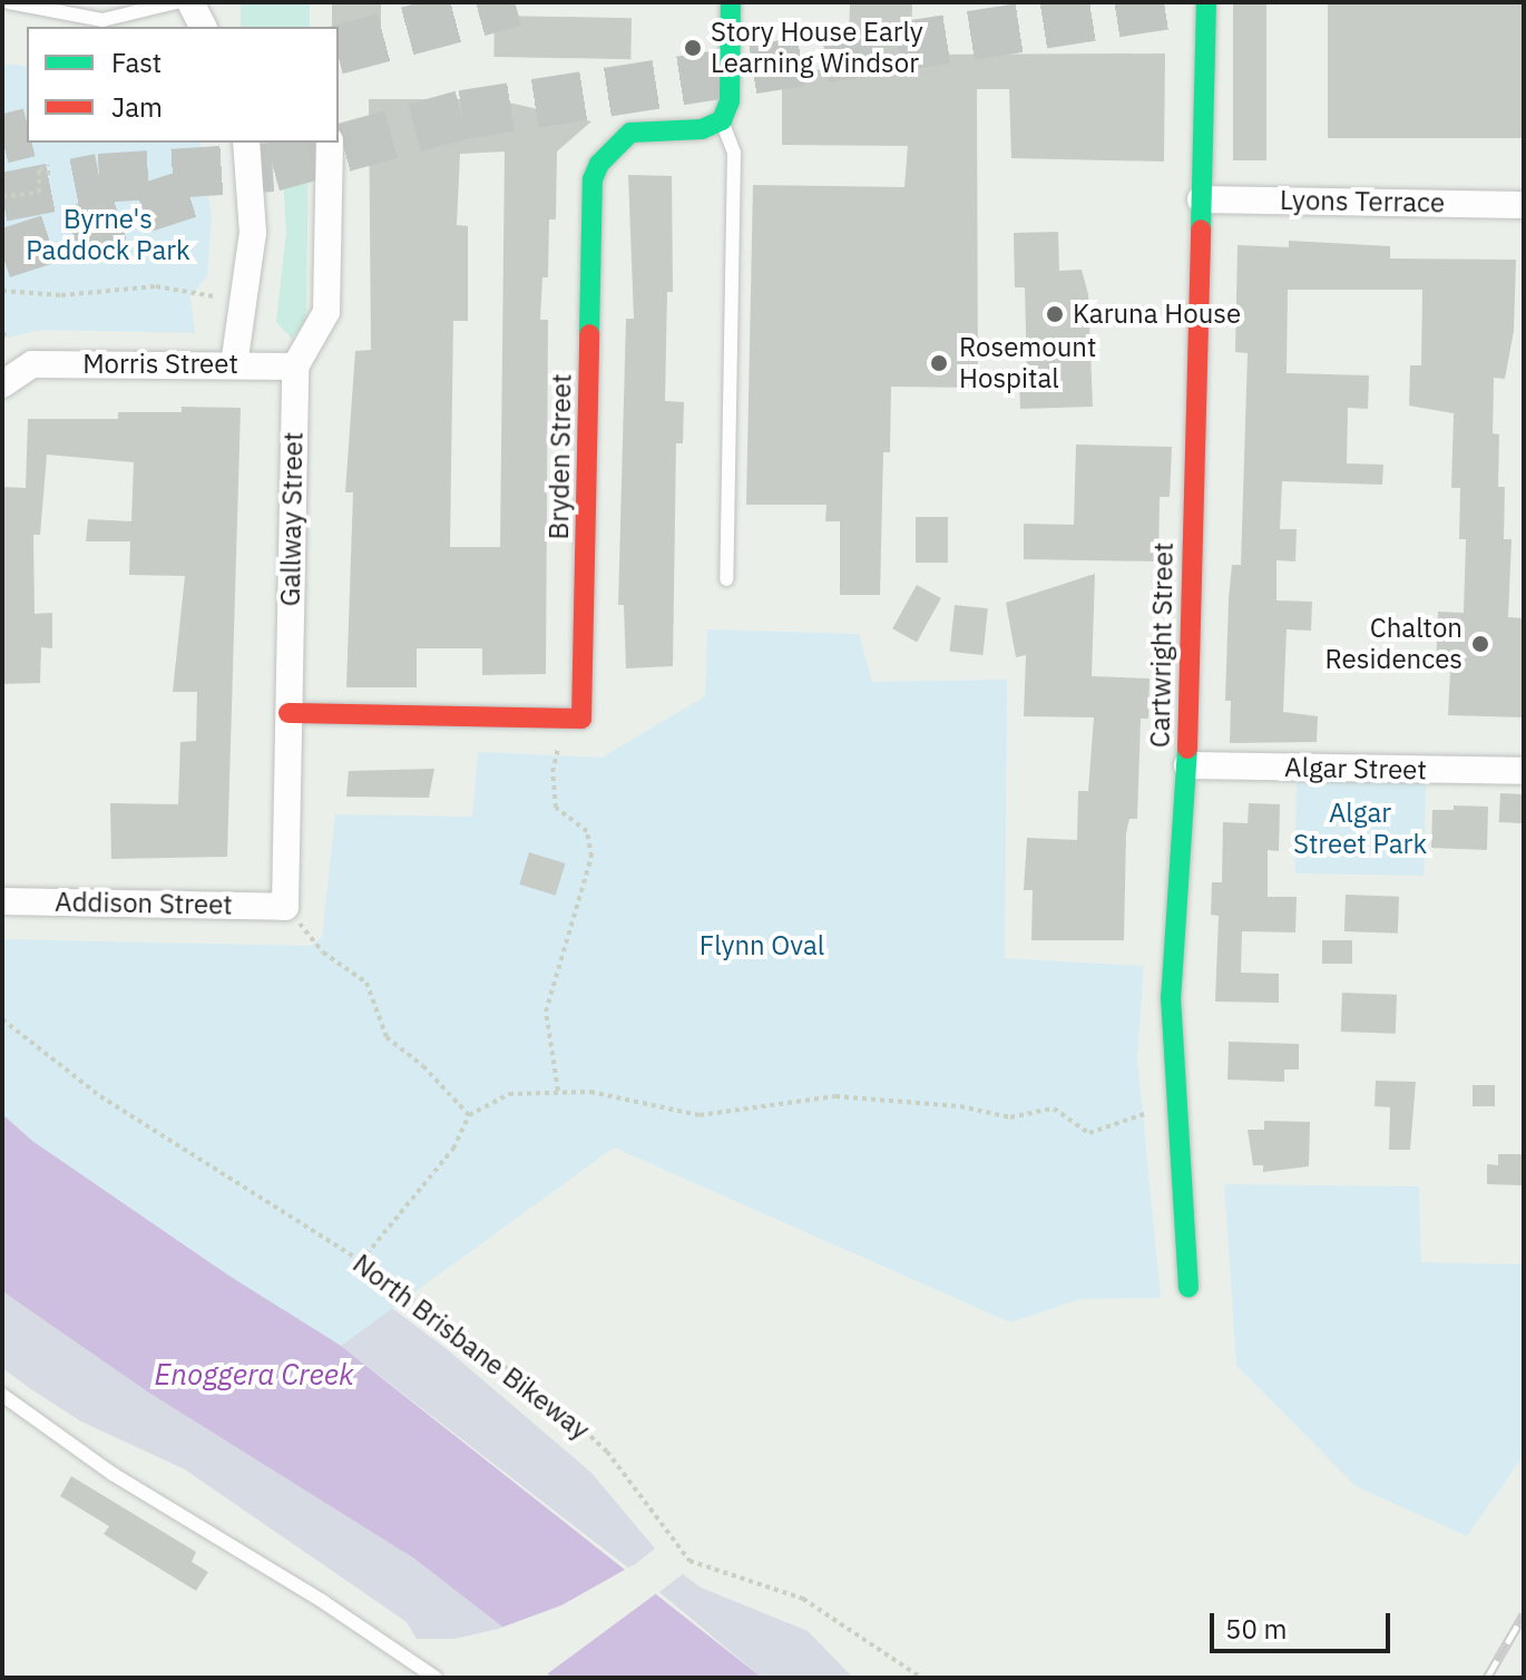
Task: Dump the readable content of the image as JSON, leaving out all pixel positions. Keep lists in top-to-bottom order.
{
  "streets": {
    "street": [
      "Lyons Terrace",
      "Morris Street",
      "Bryden Street",
      "Gallway Street",
      "Cartwright Street",
      "Algar Street",
      "Addison Street"
    ],
    "path": ["North Brisbane Bikeway"]
  },
  "crossings": [
    ["Lyons Terrace", "Cartwright Street"],
    ["Morris Street", "Gallway Street"],
    ["Gallway Street", "Addison Street"],
    ["Cartwright Street", "Algar Street"]
  ],
  "water": ["Enoggera Creek"],
  "parks": ["Byrne's Paddock Park", "Algar Street Park", "Flynn Oval"],
  "places": [
    "Story House Early Learning Windsor",
    "Karuna House",
    "Rosemount Hospital",
    "Chalton Residences"
  ],
  "legend": ["Fast", "Jam"],
  "scale_bar": "50 m"
}
